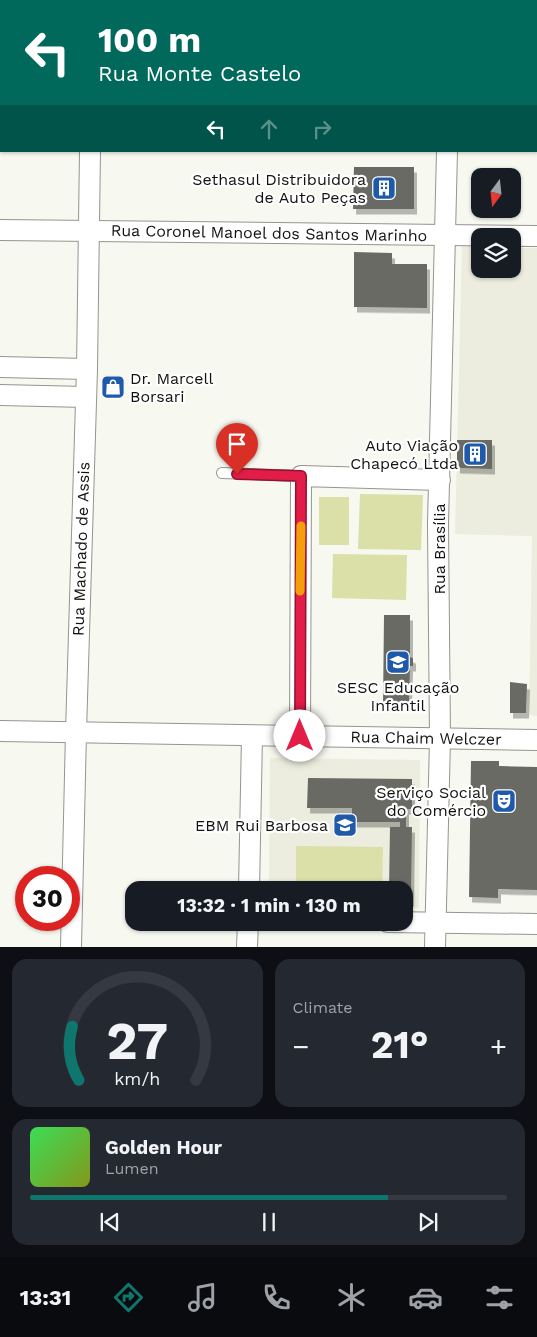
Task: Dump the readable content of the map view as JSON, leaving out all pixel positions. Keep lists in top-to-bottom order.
{
  "streets": {
    "street": [
      "Rua Coronel Manoel dos Santos Marinho",
      "Rua Machado de Assis",
      "Rua Brasília",
      "Rua Chaim Welczer"
    ]
  },
  "crossings": [
    ["Rua Coronel Manoel dos Santos Marinho", "Rua Machado de Assis"],
    ["Rua Coronel Manoel dos Santos Marinho", "Rua Brasília"],
    ["Rua Machado de Assis", "Rua Chaim Welczer"],
    ["Rua Brasília", "Rua Chaim Welczer"]
  ],
  "places": {
    "building": ["Sethasul Distribuidora de Auto Peças", "Auto Viação Chapecó Ltda"],
    "shop": ["Dr. Marcell Borsari"],
    "school or university": ["SESC Educação Infantil", "EBM Rui Barbosa"],
    "theatre": ["Serviço Social do Comércio"]
  },
  "north": "bottom",
  "page": {
    "turn": ["100 m", "Rua Monte Castelo"],
    "limit": "30",
    "trip": "13:32 · 1 min · 130 m",
    "tile": "Climate",
    "heat": ["−", "21°", "+"],
    "song": ["Golden Hour", "Lumen"],
    "tabs": "13:31",
    "gauge": ["27", "km/h"]
  }
}
